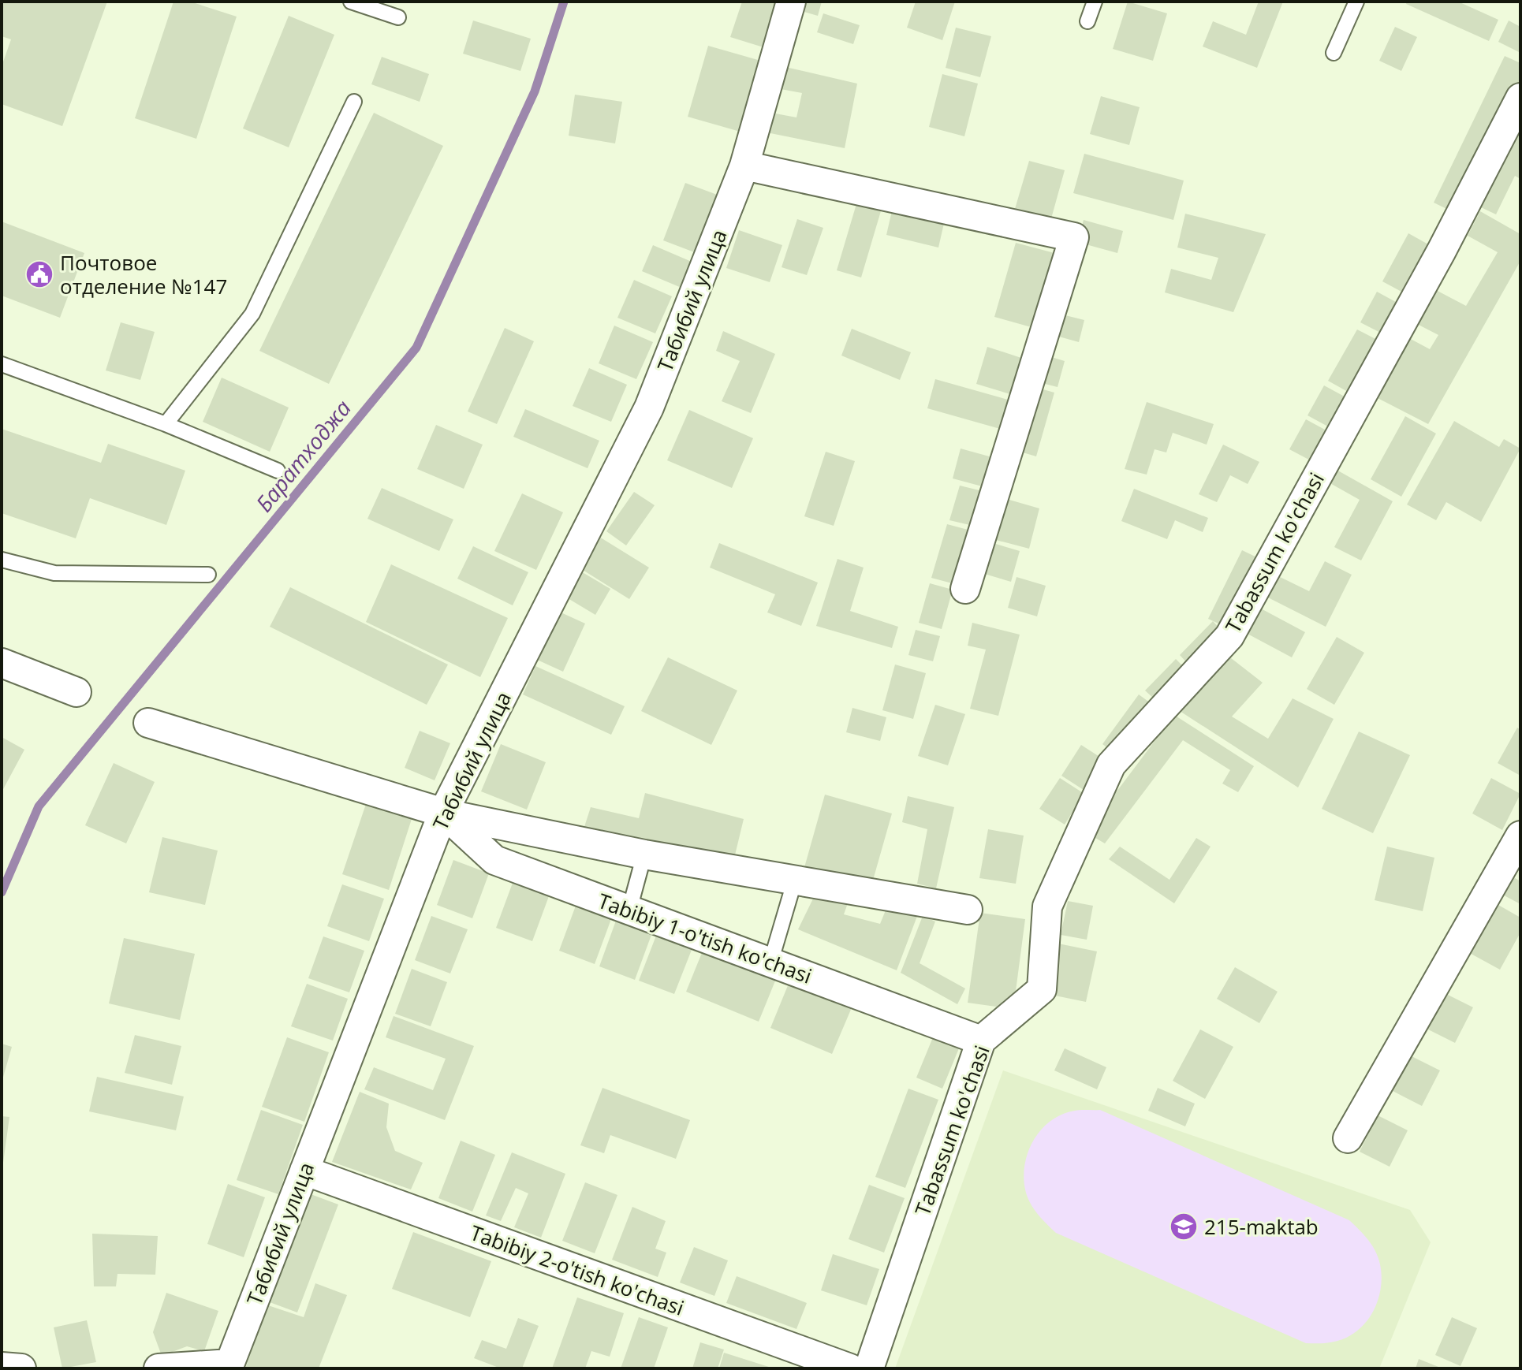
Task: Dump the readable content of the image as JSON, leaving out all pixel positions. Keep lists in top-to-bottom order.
{
  "streets": {
    "street": [
      "Табибий улица",
      "Tabassum ko'chasi",
      "Tabibiy 1-o'tish ko'chasi",
      "Tabibiy 2-o'tish ko'chasi"
    ]
  },
  "crossings": [
    ["Табибий улица", "Tabibiy 1-o'tish ko'chasi"],
    ["Табибий улица", "Tabibiy 2-o'tish ko'chasi"],
    ["Tabassum ko'chasi", "Tabibiy 1-o'tish ko'chasi"]
  ],
  "water": ["Баратходжа"],
  "places": {
    "public building": ["Почтовое отделение №147"],
    "school or university": ["215-maktab"]
  }
}
